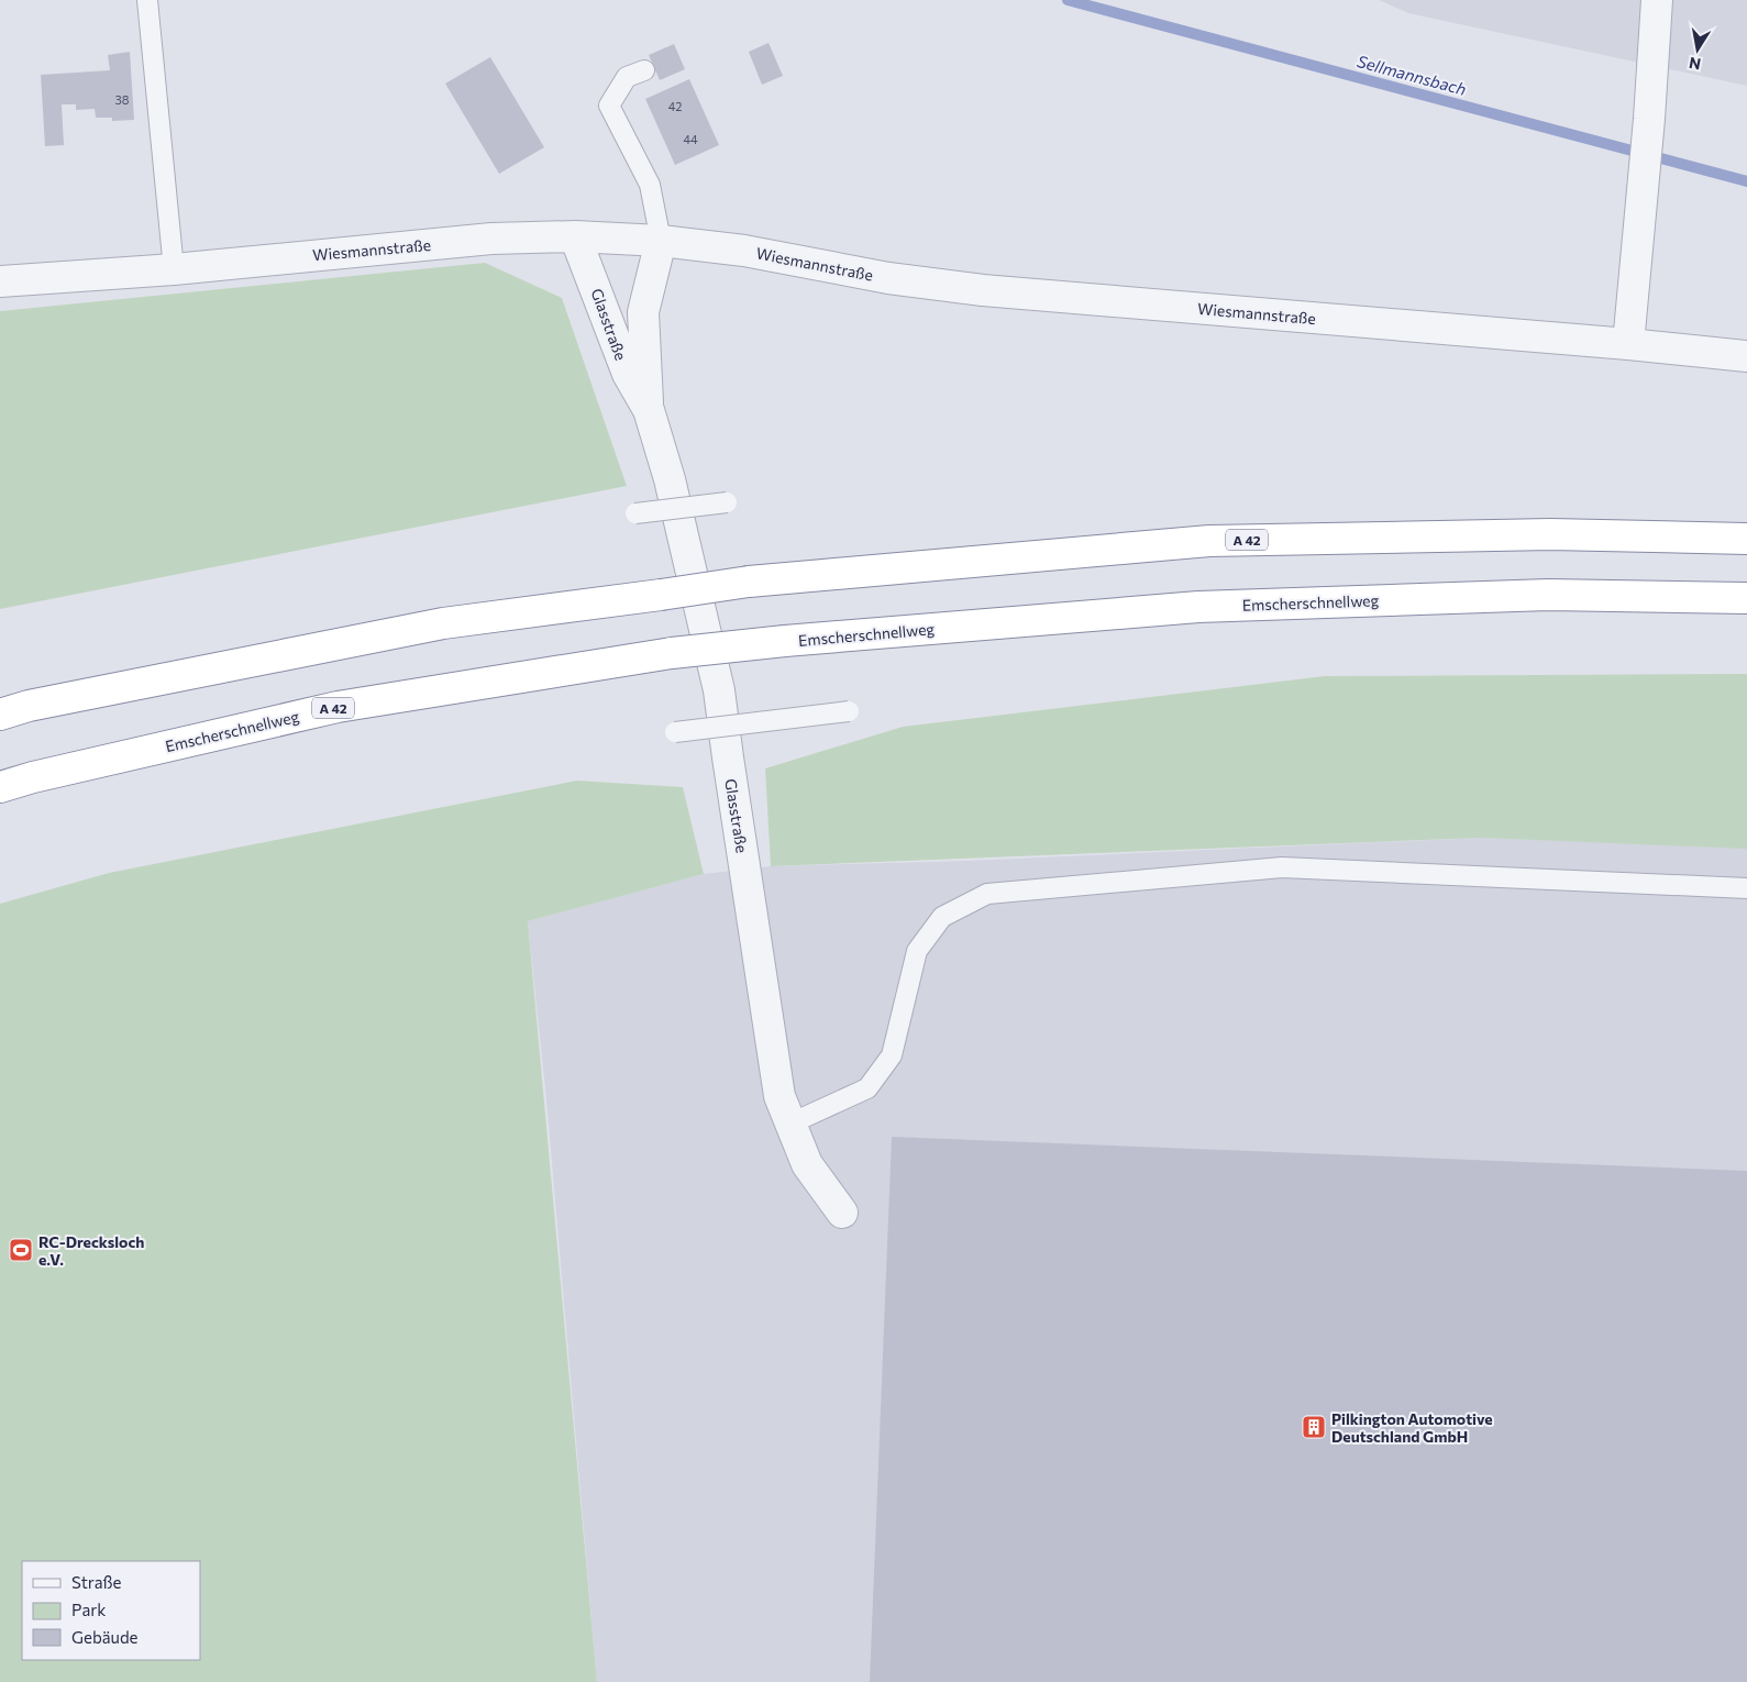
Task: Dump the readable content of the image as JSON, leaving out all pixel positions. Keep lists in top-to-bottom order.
{
  "streets": {
    "highway": ["A 42", "Emscherschnellweg"],
    "street": ["Wiesmannstraße", "Glasstraße"]
  },
  "crossings": [
    ["Wiesmannstraße", "Glasstraße"]
  ],
  "water": ["Sellmannsbach"],
  "places": {
    "sports": ["RC-Drecksloch e.V."],
    "building": ["Pilkington Automotive Deutschland GmbH"]
  },
  "house_numbers": ["38", "42", "44"],
  "legend": ["Straße", "Park", "Gebäude"],
  "north": "bottom"
}
